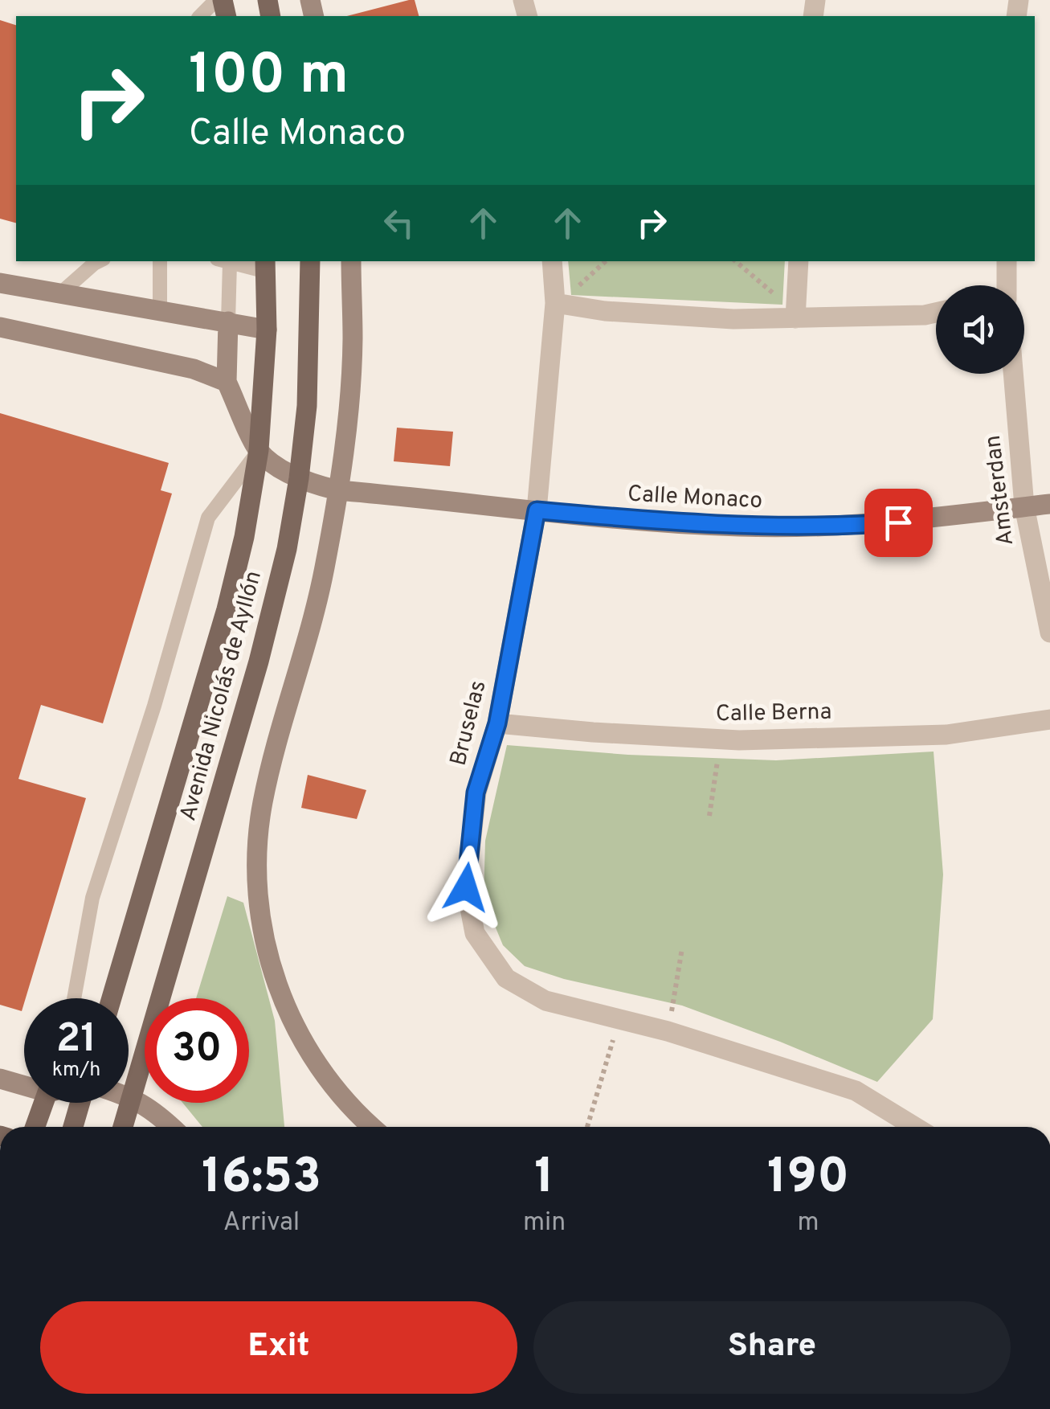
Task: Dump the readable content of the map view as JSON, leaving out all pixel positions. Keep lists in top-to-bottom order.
{
  "streets": {
    "main road": ["Avenida Nicolás de Ayllón"],
    "street": [
      "Amsterdan",
      "Calle Monaco",
      "Calle Berna",
      "Bruselas"
    ]
  },
  "crossings": [
    ["Amsterdan", "Calle Monaco"],
    ["Calle Monaco", "Avenida Nicolás de Ayllón"],
    ["Calle Monaco", "Bruselas"],
    ["Calle Berna", "Bruselas"]
  ],
  "page": {
    "turn": ["100 m", "Calle Monaco"],
    "speed": "21 km/h",
    "limit": "30",
    "eta": [
      "16:53",
      "Arrival",
      "1",
      "min",
      "190",
      "m"
    ],
    "buttons": ["Exit", "Share"]
  }
}
